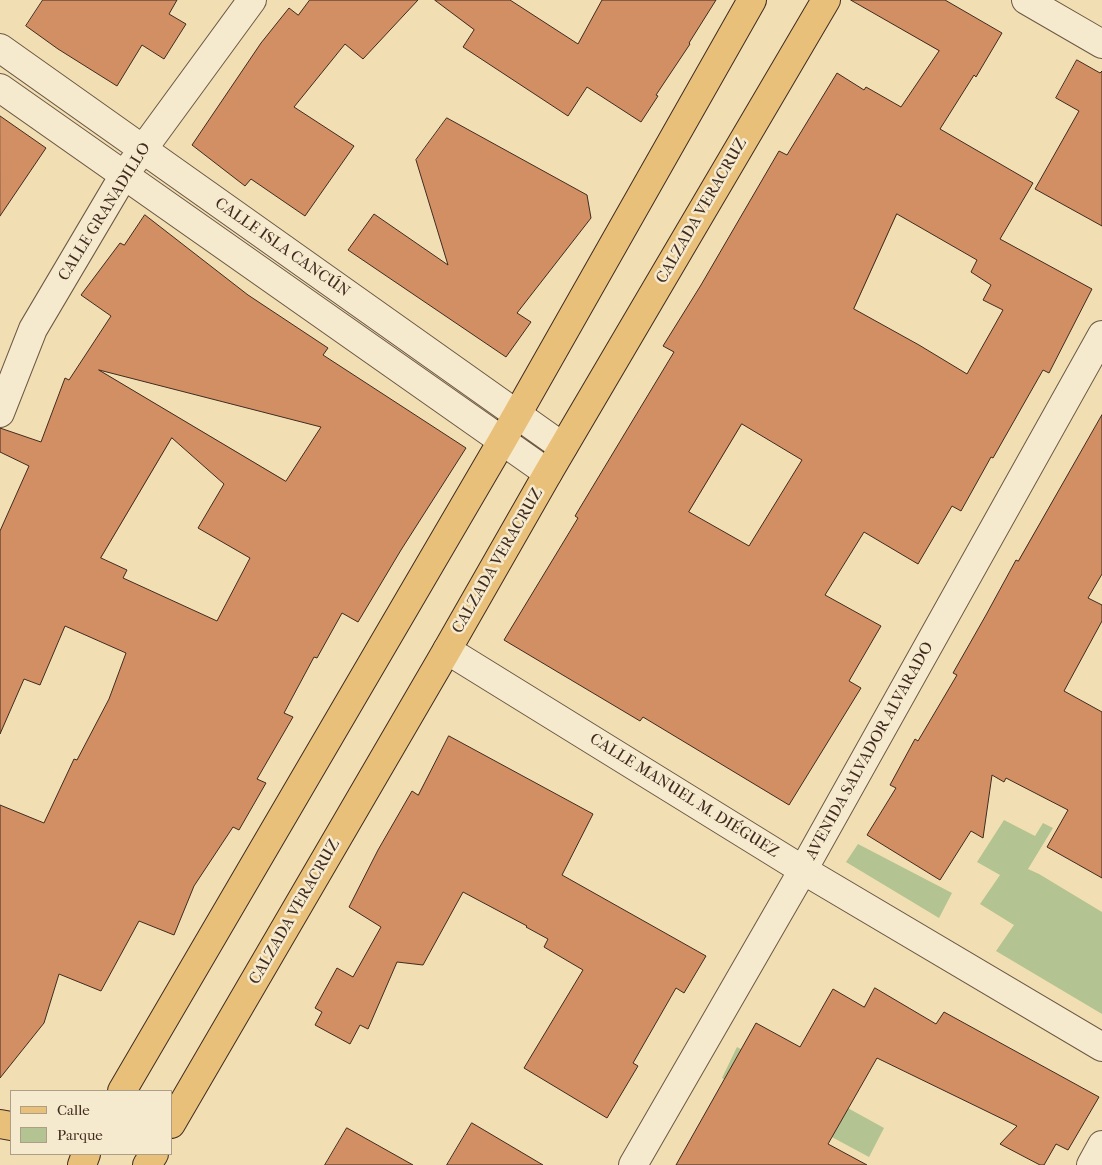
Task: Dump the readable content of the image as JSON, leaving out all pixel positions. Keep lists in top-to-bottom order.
{
  "streets": {
    "main road": ["CALZADA VERACRUZ"],
    "street": [
      "CALLE GRANADILLO",
      "CALLE ISLA CANCÚN",
      "AVENIDA SALVADOR ALVARADO",
      "CALLE MANUEL M. DIÉGUEZ"
    ]
  },
  "crossings": [
    ["CALZADA VERACRUZ", "CALLE ISLA CANCÚN"],
    ["CALZADA VERACRUZ", "CALLE MANUEL M. DIÉGUEZ"],
    ["CALLE GRANADILLO", "CALLE ISLA CANCÚN"],
    ["AVENIDA SALVADOR ALVARADO", "CALLE MANUEL M. DIÉGUEZ"]
  ],
  "legend": ["Calle", "Parque"]
}
